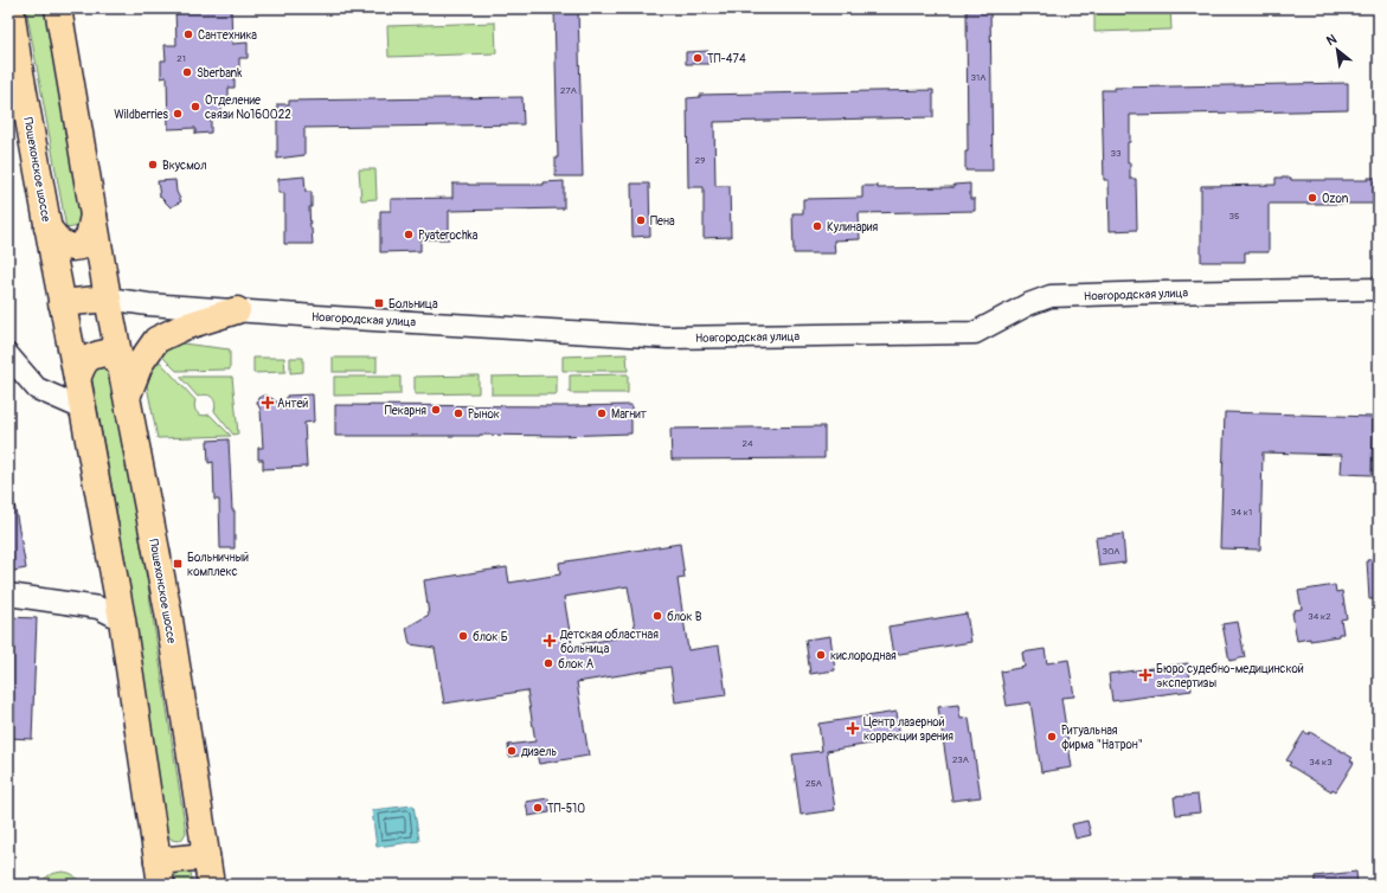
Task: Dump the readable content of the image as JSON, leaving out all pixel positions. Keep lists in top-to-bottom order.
{
  "streets": {
    "main road": ["Пошехонское шоссе"],
    "street": ["Новгородская улица"]
  },
  "crossings": [
    ["Пошехонское шоссе", "Новгородская улица"]
  ],
  "places": {
    "other": [
      "Сантехника",
      "ТП-474",
      "Sberbank",
      "Отделение связи №160022",
      "Wildberries",
      "Вкусмол",
      "Ozon",
      "Пена",
      "Кулинария",
      "Pyaterochka",
      "Пекарня",
      "Рынок",
      "Магнит",
      "блок В",
      "блок Б",
      "кислородная",
      "блок А",
      "Ритуальная фирма \"Натрон\"",
      "дизель",
      "ТП-510"
    ],
    "transit": ["Больница", "Больничный комплекс"],
    "health": [
      "Антей",
      "Детская областная больница",
      "Бюро судебно-медицинской экспертизы",
      "Центр лазерной коррекции зрения"
    ]
  },
  "house_numbers": [
    "21",
    "31А",
    "27А",
    "33",
    "29",
    "35",
    "24",
    "34 к1",
    "30А",
    "34 к2",
    "23А",
    "34 к3",
    "25А"
  ],
  "north": "top left"
}
